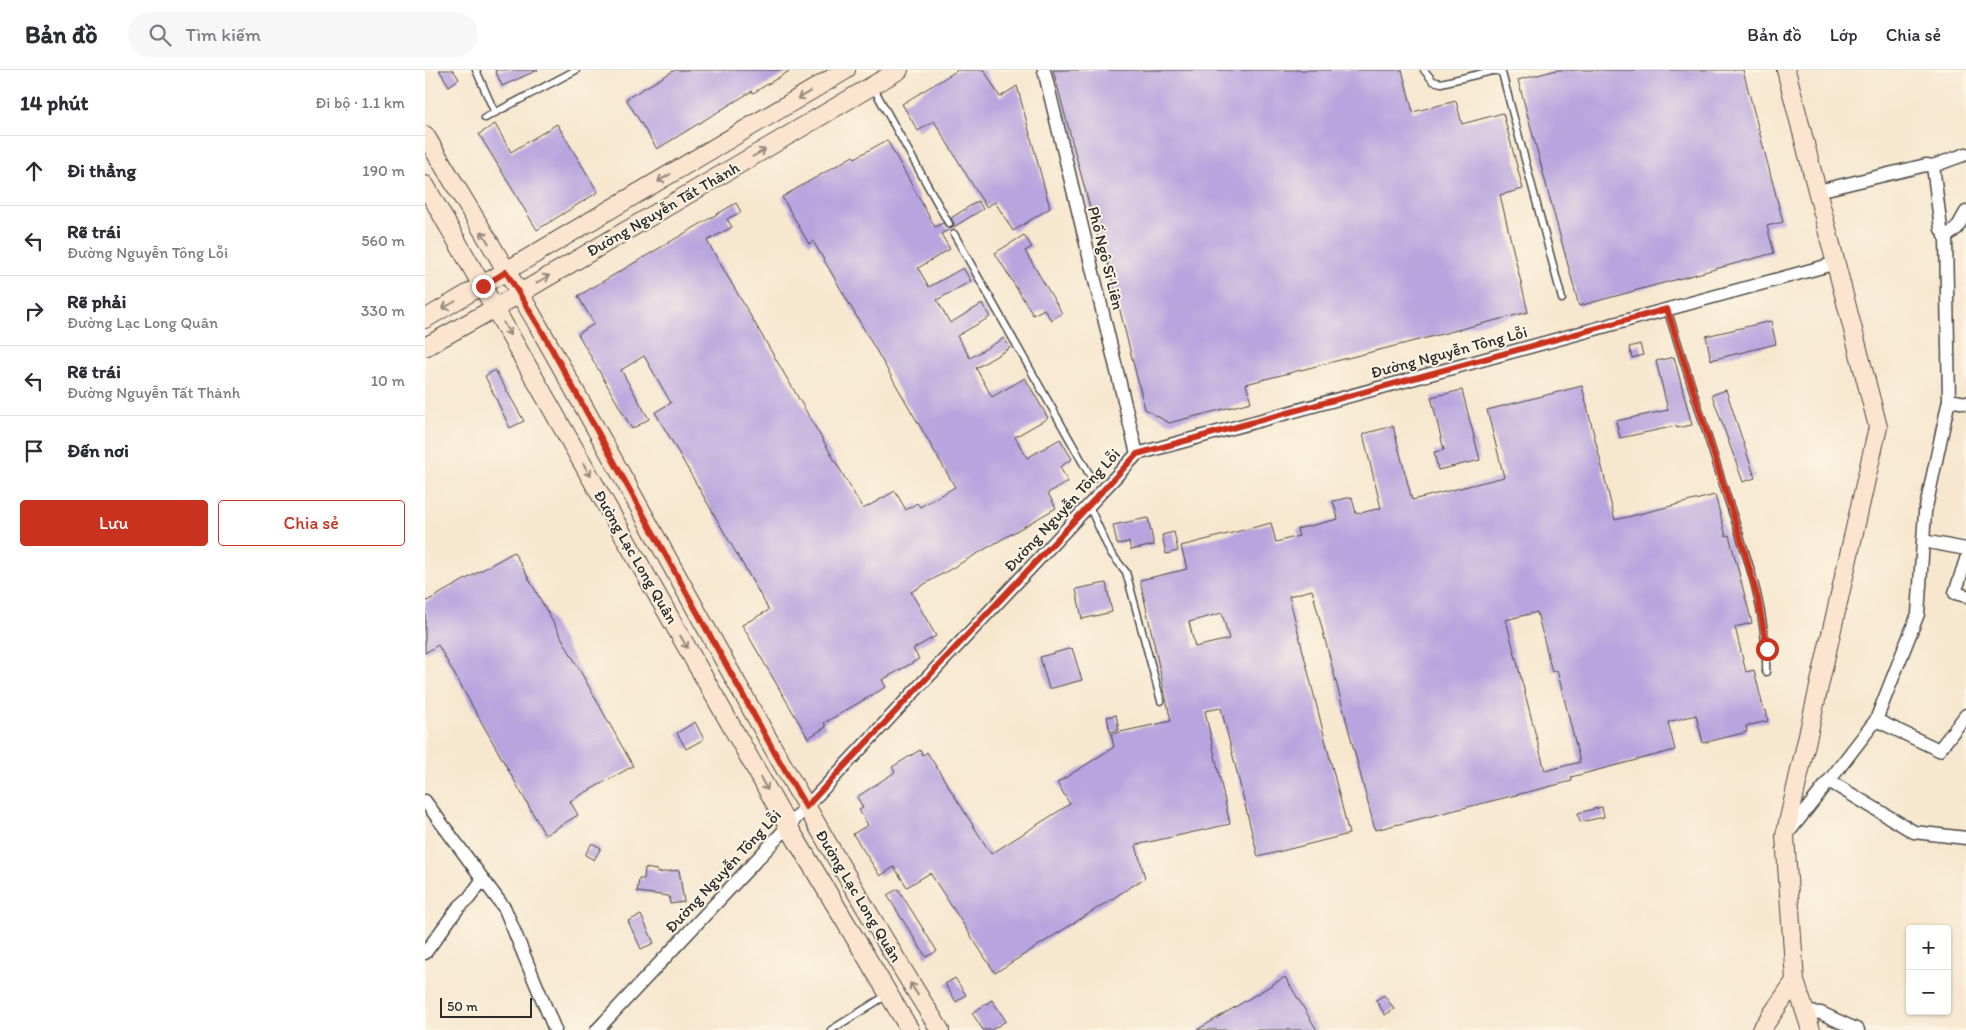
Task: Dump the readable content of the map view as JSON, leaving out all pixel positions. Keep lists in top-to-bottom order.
{
  "streets": {
    "main road": ["Đường Nguyễn Tất Thành", "Đường Lạc Long Quân"],
    "street": ["Phố Ngô Sĩ Liên", "Đường Nguyễn Tông Lỗi"]
  },
  "crossings": [
    ["Đường Nguyễn Tất Thành", "Đường Lạc Long Quân"],
    ["Phố Ngô Sĩ Liên", "Đường Nguyễn Tông Lỗi"],
    ["Đường Nguyễn Tông Lỗi", "Đường Lạc Long Quân"]
  ],
  "scale_bar": "50 m",
  "page": {
    "header": "Bản đồ",
    "search": "Tìm kiếm",
    "nav": ["Bản đồ", "Lớp", "Chia sẻ"],
    "heading": ["14 phút", "Đi bộ · 1.1 km"],
    "list": [
      ["Đi thẳng", "190 m"],
      ["Rẽ trái", "Đường Nguyễn Tông Lỗi", "560 m"],
      ["Rẽ phải", "Đường Lạc Long Quân", "330 m"],
      ["Rẽ trái", "Đường Nguyễn Tất Thành", "10 m"],
      "Đến nơi"
    ],
    "buttons": ["Lưu", "Chia sẻ"],
    "map_buttons": ["+", "−"],
    "scale": "50 m"
  }
}
